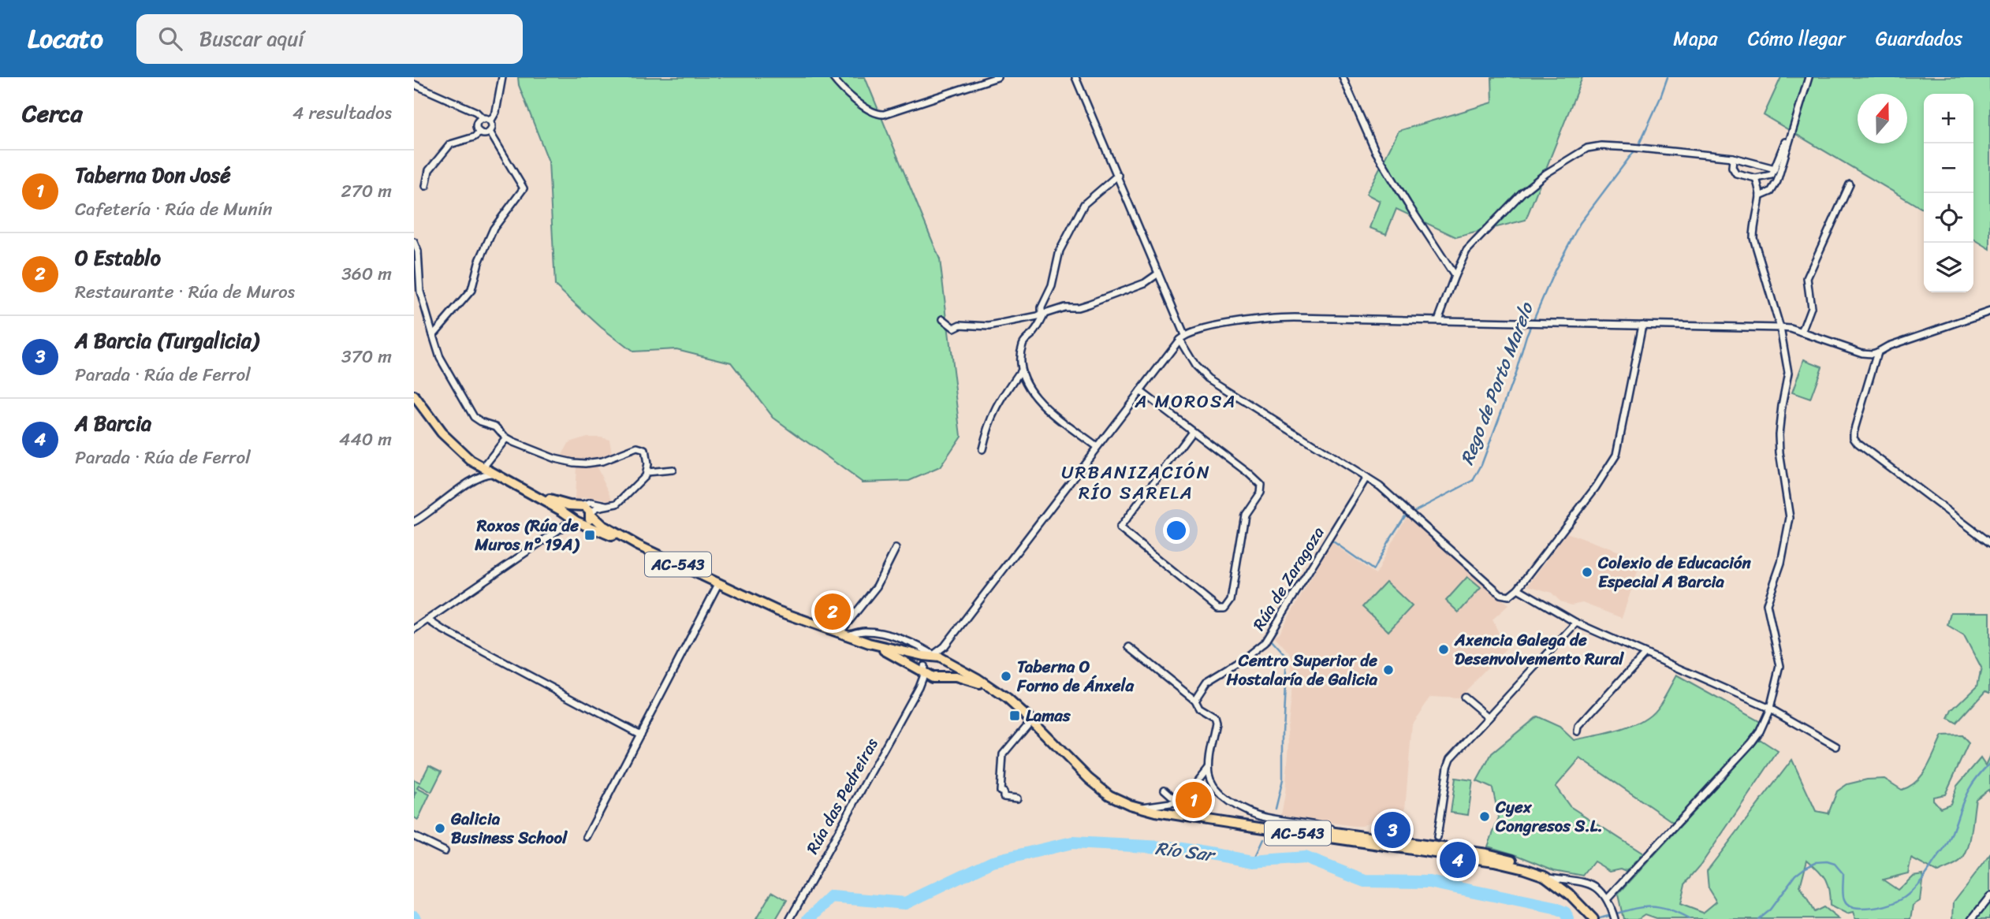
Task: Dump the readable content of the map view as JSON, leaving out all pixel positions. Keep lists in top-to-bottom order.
{
  "streets": {
    "main road": ["AC-543"],
    "street": ["Rúa de Zaragoza", "Rúa das Pedreiras"]
  },
  "crossings": [
    ["AC-543", "Rúa das Pedreiras"]
  ],
  "districts": ["A MOROSA", "URBANIZACIÓN RÍO SARELA"],
  "water": ["Rego de Porto Marelo", "Río Sar"],
  "places": {
    "transit": ["Roxos (Rúa de Muros n° 19A)", "Lamas"],
    "other": [
      "Colexio de Educación Especial A Barcia",
      "Axencia Galega de Desenvolvemento Rural",
      "Centro Superior de Hostalaría de Galicia",
      "Taberna O Forno de Ánxela",
      "Cyex Congresos S.L.",
      "Galicia Business School"
    ]
  },
  "north": "top",
  "page": {
    "header": "Locato",
    "search": "Buscar aquí",
    "nav": ["Mapa", "Cómo llegar", "Guardados"],
    "heading": ["Cerca", "4 resultados"],
    "map_buttons": ["+", "−"],
    "list": [
      {
        "mark": "1",
        "name": "Taberna Don José",
        "note": "Cafetería · Rúa de Munín",
        "value": "270 m"
      },
      {
        "mark": "2",
        "name": "O Establo",
        "note": "Restaurante · Rúa de Muros",
        "value": "360 m"
      },
      {
        "mark": "3",
        "name": "A Barcia (Turgalicia)",
        "note": "Parada · Rúa de Ferrol",
        "value": "370 m"
      },
      {
        "mark": "4",
        "name": "A Barcia",
        "note": "Parada · Rúa de Ferrol",
        "value": "440 m"
      }
    ],
    "pins": [
      "2",
      "1",
      "3",
      "4"
    ]
  }
}
